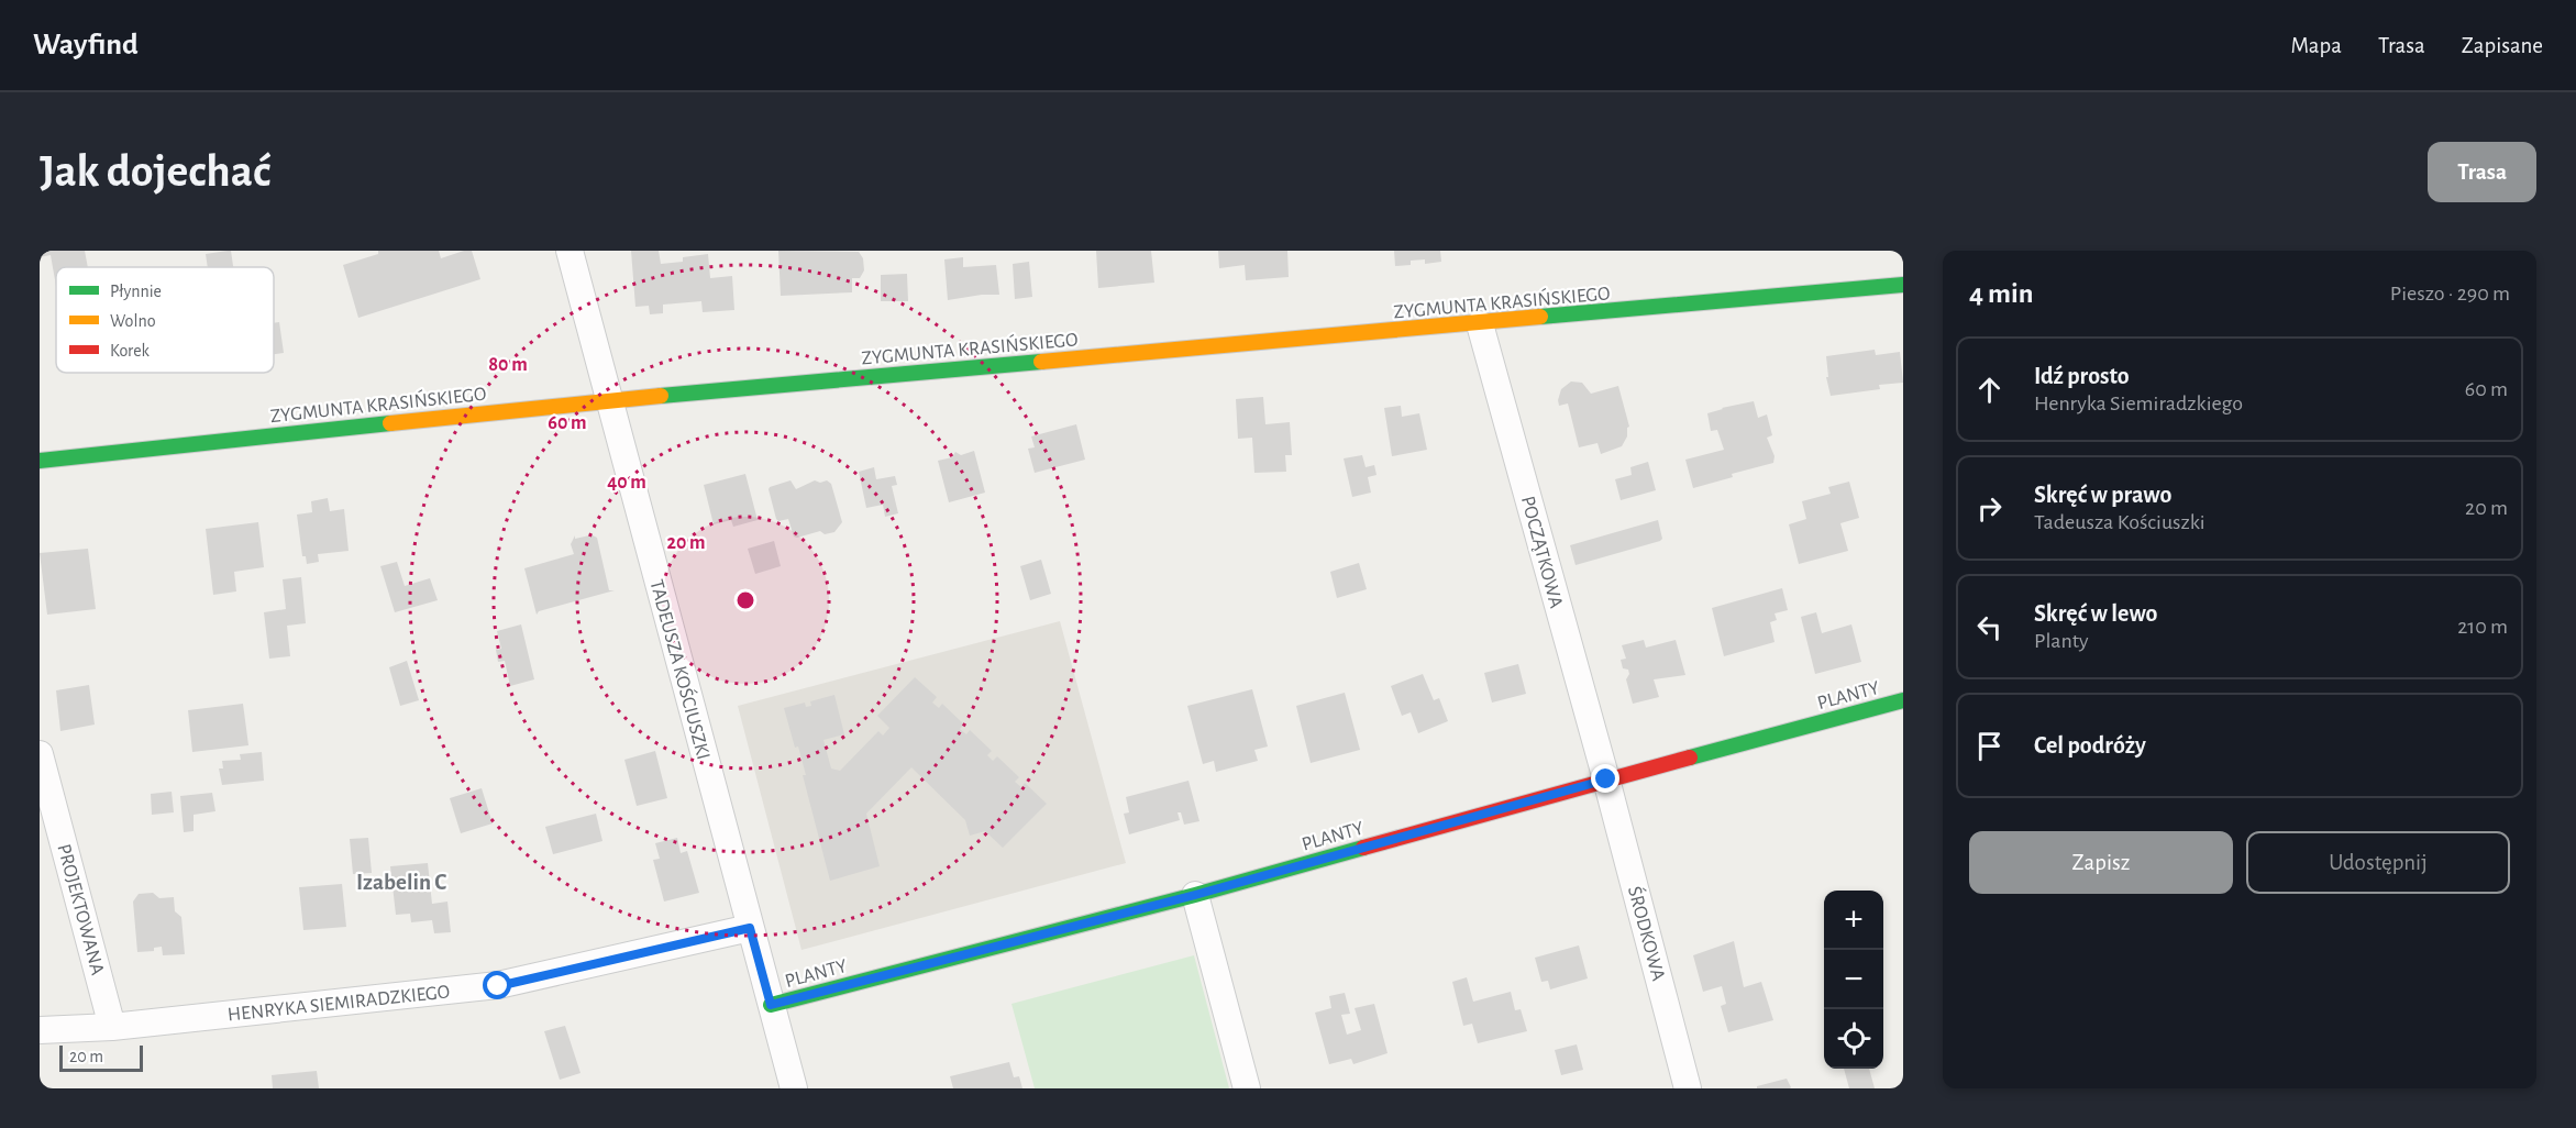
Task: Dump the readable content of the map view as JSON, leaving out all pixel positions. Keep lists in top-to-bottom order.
{
  "streets": {
    "street": [
      "ZYGMUNTA KRASIŃSKIEGO",
      "POCZĄTKOWA",
      "TADEUSZA KOŚCIUSZKI",
      "PLANTY",
      "PROJEKTOWANA",
      "ŚRODKOWA",
      "HENRYKA SIEMIRADZKIEGO"
    ]
  },
  "crossings": [
    ["ZYGMUNTA KRASIŃSKIEGO", "POCZĄTKOWA"],
    ["ZYGMUNTA KRASIŃSKIEGO", "TADEUSZA KOŚCIUSZKI"],
    ["POCZĄTKOWA", "PLANTY"],
    ["POCZĄTKOWA", "ŚRODKOWA"],
    ["TADEUSZA KOŚCIUSZKI", "PLANTY"],
    ["TADEUSZA KOŚCIUSZKI", "HENRYKA SIEMIRADZKIEGO"],
    ["PLANTY", "ŚRODKOWA"],
    ["PROJEKTOWANA", "HENRYKA SIEMIRADZKIEGO"]
  ],
  "districts": ["Izabelin C"],
  "legend": ["Płynnie", "Wolno", "Korek"],
  "scale_bar": "20 m",
  "page": {
    "header": "Wayfind",
    "nav": ["Mapa", "Trasa", "Zapisane"],
    "buttons": [
      "Trasa",
      ["Zapisz", "Udostępnij"]
    ],
    "title": "Jak dojechać",
    "heading": ["4 min", "Pieszo · 290 m"],
    "list": [
      ["Idź prosto", "Henryka Siemiradzkiego", "60 m"],
      ["Skręć w prawo", "Tadeusza Kościuszki", "20 m"],
      ["Skręć w lewo", "Planty", "210 m"],
      "Cel podróży"
    ],
    "map_buttons": ["+", "−"],
    "scale": "20 m"
  },
  "rings": [
    "80 m",
    "60 m",
    "40 m",
    "20 m"
  ]
}
